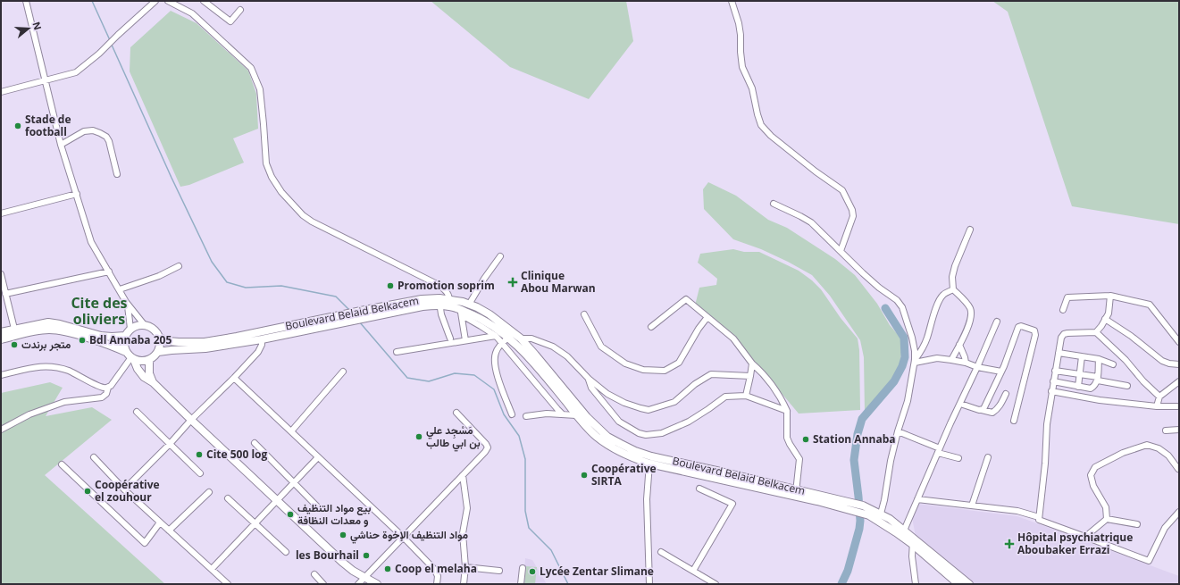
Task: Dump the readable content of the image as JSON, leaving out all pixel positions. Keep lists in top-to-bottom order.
{
  "streets": {
    "main road": ["Boulevard Belaid Belkacem"]
  },
  "districts": ["Cite des oliviers"],
  "places": {
    "other": [
      "Stade de football",
      "Promotion soprim",
      "Bdl Annaba 205",
      "متجر برندت",
      "مَسْجِد علي بن ابي طالب",
      "Station Annaba",
      "Cite 500 log",
      "Coopérative SIRTA",
      "Coopérative el zouhour",
      "بيع مواد التنظيف و معدات النظافة",
      "مواد التنظيف الإخوة حناشي",
      "les Bourhail",
      "Coop el melaha",
      "Lycée Zentar Slimane"
    ],
    "health": ["Clinique Abou Marwan", "Hôpital psychiatrique Aboubaker Errazi"]
  },
  "north": "right"
}
